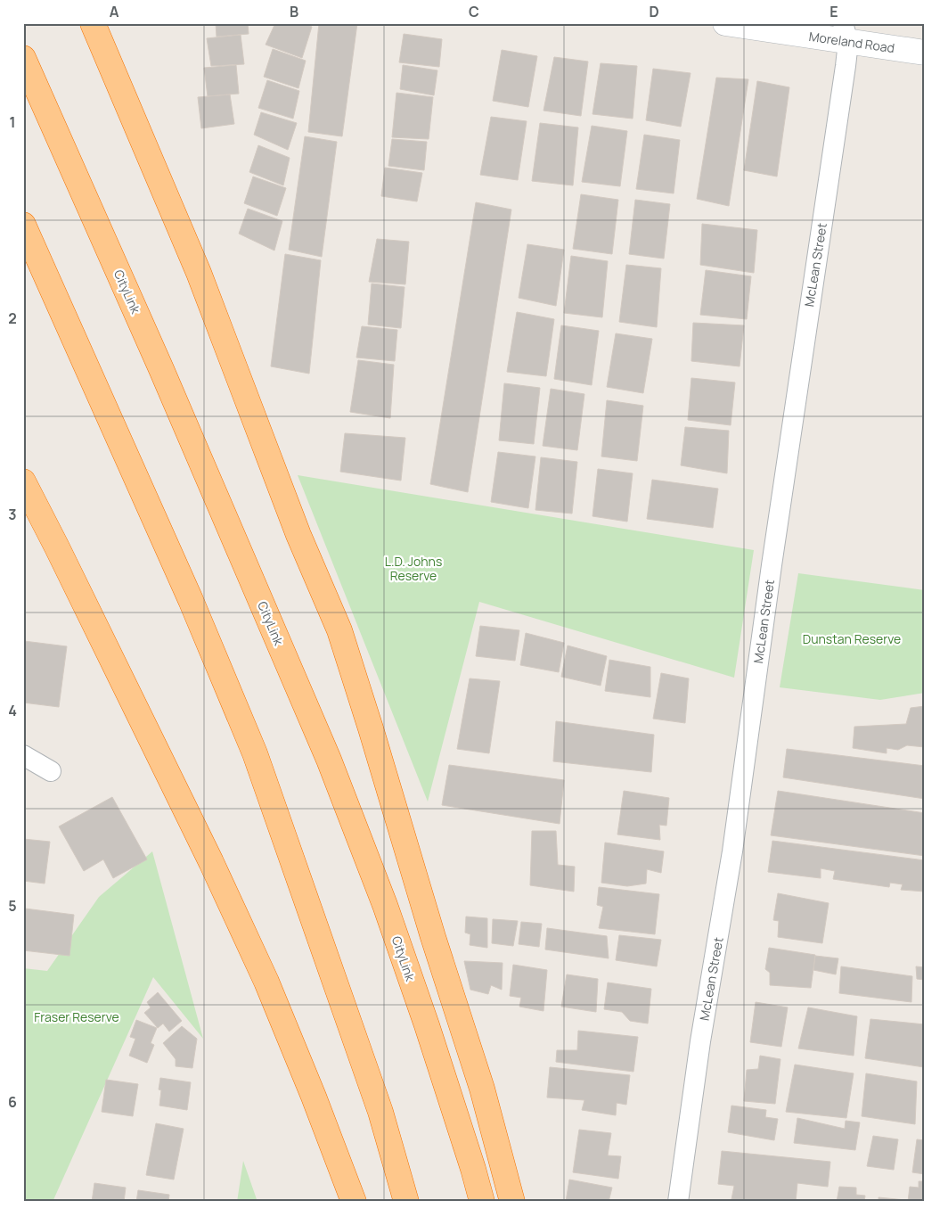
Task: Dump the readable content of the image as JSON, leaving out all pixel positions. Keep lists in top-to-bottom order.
{
  "streets": {
    "highway": ["CityLink"],
    "main road": ["Moreland Road"],
    "street": ["McLean Street"]
  },
  "crossings": [
    ["Moreland Road", "McLean Street"]
  ],
  "parks": ["L.D. Johns Reserve", "Dunstan Reserve", "Fraser Reserve"],
  "grid": {
    "columns": [
      "A",
      "B",
      "C",
      "D",
      "E"
    ],
    "rows": [
      "1",
      "2",
      "3",
      "4",
      "5",
      "6"
    ]
  }
}
